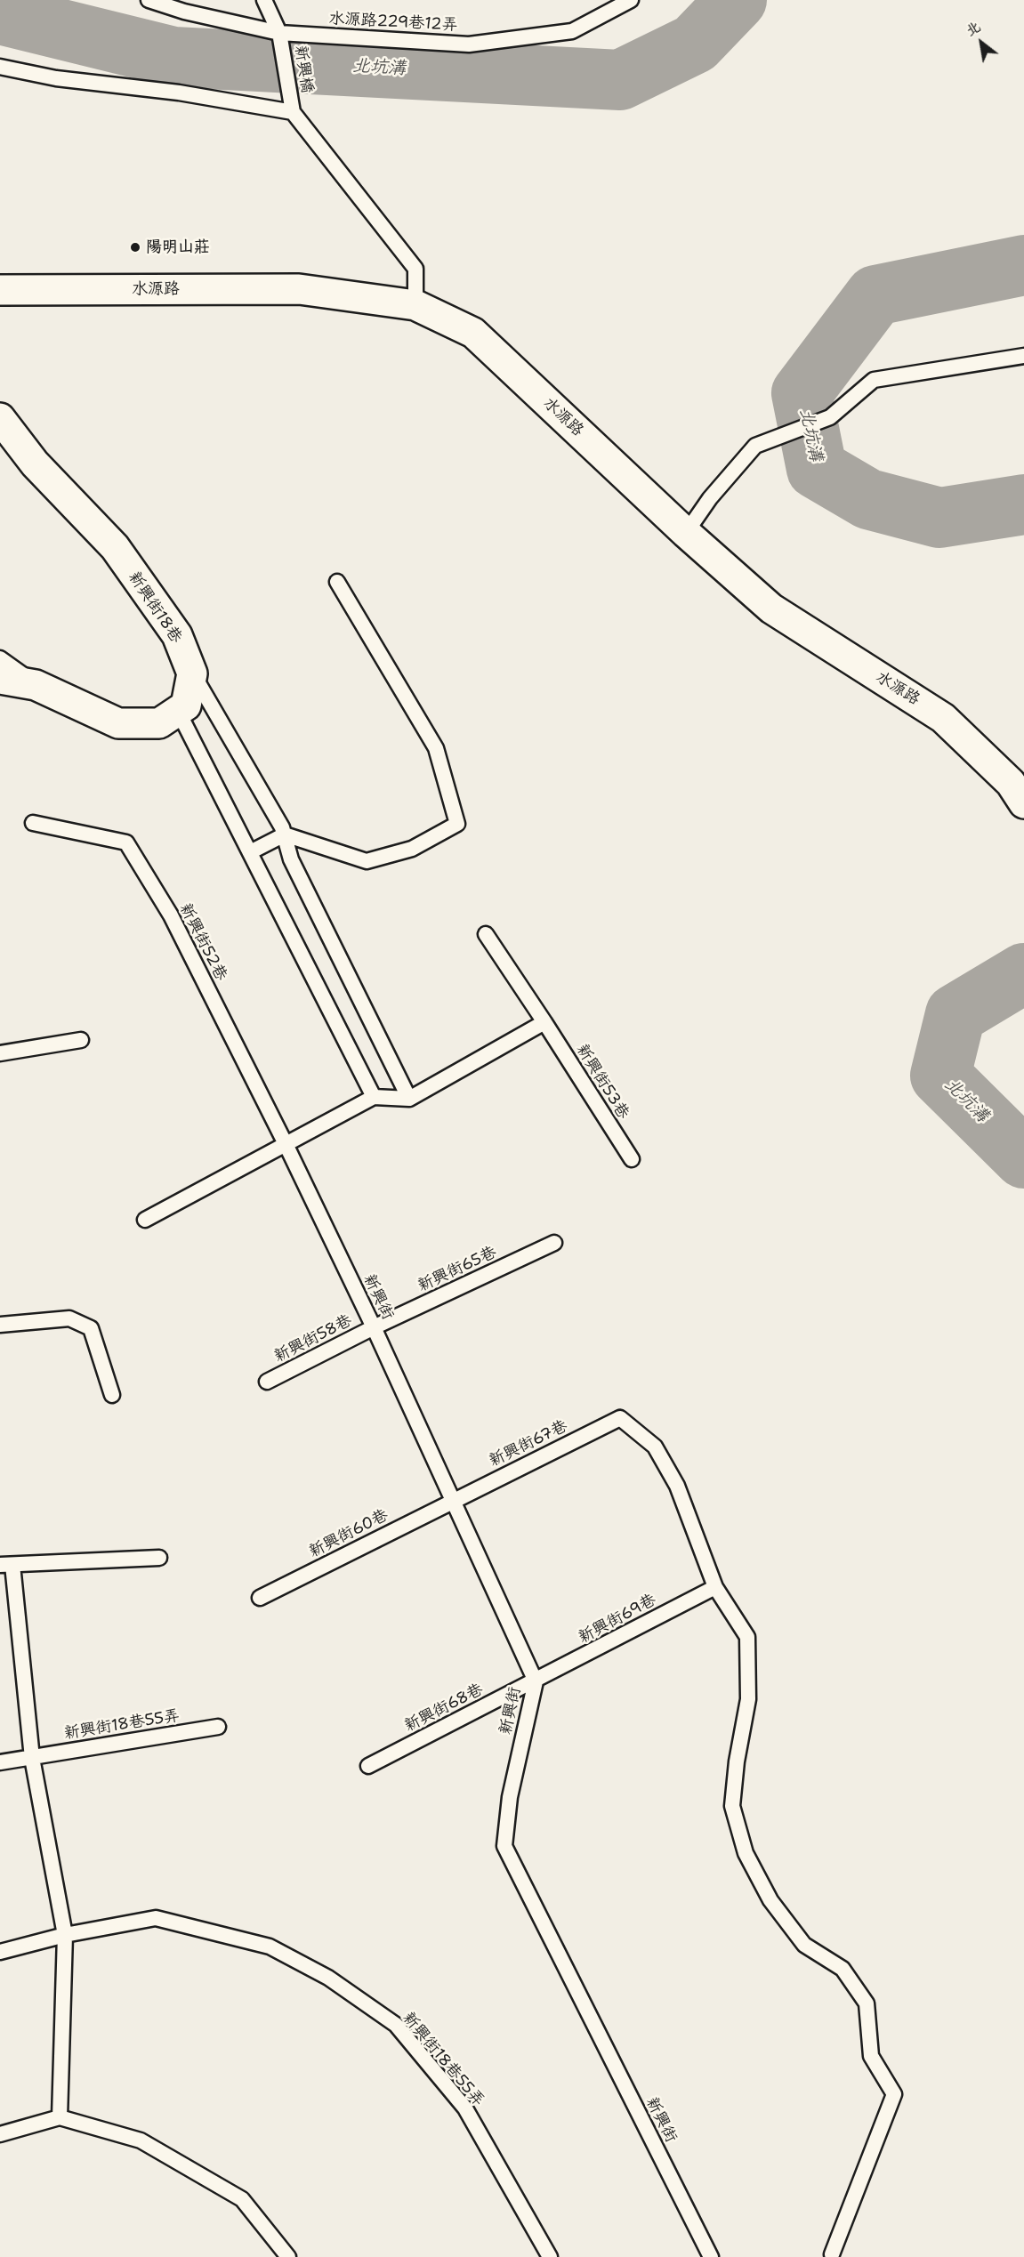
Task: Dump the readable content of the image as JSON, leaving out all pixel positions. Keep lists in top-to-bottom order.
{
  "streets": {
    "street": ["水源路", "新興街18巷"],
    "lane": [
      "水源路229巷12弄",
      "新興橋",
      "新興街52巷",
      "新興街53巷",
      "新興街65巷",
      "新興街",
      "新興街58巷",
      "新興街67巷",
      "新興街60巷",
      "新興街69巷",
      "新興街68巷",
      "新興街18巷55弄"
    ]
  },
  "crossings": [
    ["水源路229巷12弄", "新興橋"],
    ["新興街52巷", "新興街"],
    ["新興街65巷", "新興街"],
    ["新興街65巷", "新興街58巷"],
    ["新興街", "新興街58巷"],
    ["新興街", "新興街67巷"],
    ["新興街", "新興街60巷"],
    ["新興街", "新興街69巷"],
    ["新興街", "新興街68巷"],
    ["新興街67巷", "新興街60巷"],
    ["新興街67巷", "新興街69巷"],
    ["新興街69巷", "新興街68巷"]
  ],
  "water": ["北坑溝"],
  "places": ["陽明山莊"],
  "north": "top left"
}
